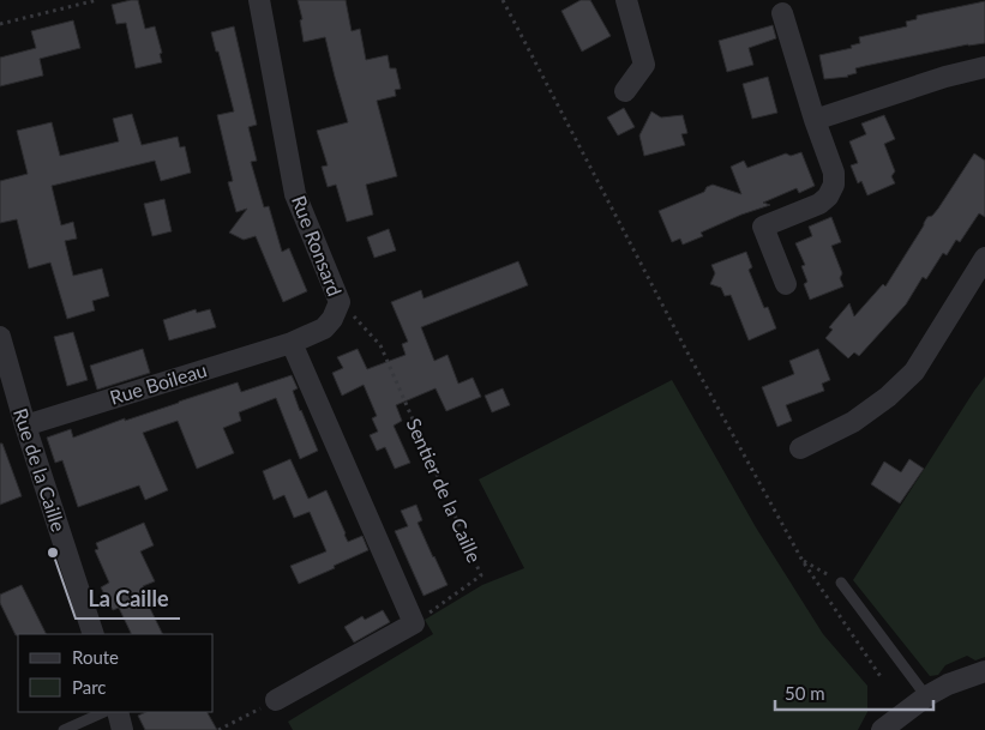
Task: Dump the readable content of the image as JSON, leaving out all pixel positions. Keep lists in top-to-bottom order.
{
  "streets": {
    "street": ["Rue Ronsard", "Rue Boileau", "Rue de la Caille"],
    "path": ["Sentier de la Caille"]
  },
  "crossings": [
    ["Rue Ronsard", "Rue Boileau"],
    ["Rue Ronsard", "Sentier de la Caille"],
    ["Rue Boileau", "Rue de la Caille"]
  ],
  "places": ["La Caille"],
  "legend": ["Route", "Parc"],
  "scale_bar": "50 m"
}
